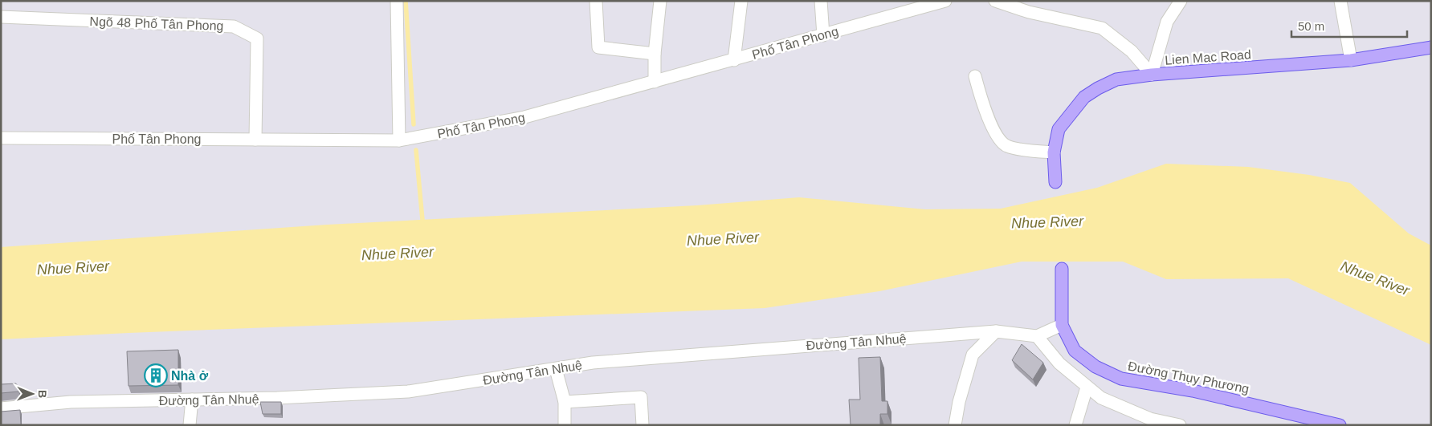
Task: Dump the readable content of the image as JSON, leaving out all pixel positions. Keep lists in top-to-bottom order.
{
  "streets": {
    "main road": ["Lien Mac Road", "Đường Thụy Phương"],
    "street": ["Ngõ 48 Phố Tân Phong", "Phố Tân Phong", "Đường Tân Nhuệ"]
  },
  "crossings": [
    ["Ngõ 48 Phố Tân Phong", "Phố Tân Phong"]
  ],
  "water": ["Nhue River"],
  "places": {
    "building": ["Nhà ở"]
  },
  "scale_bar": "50 m",
  "north": "right"
}
